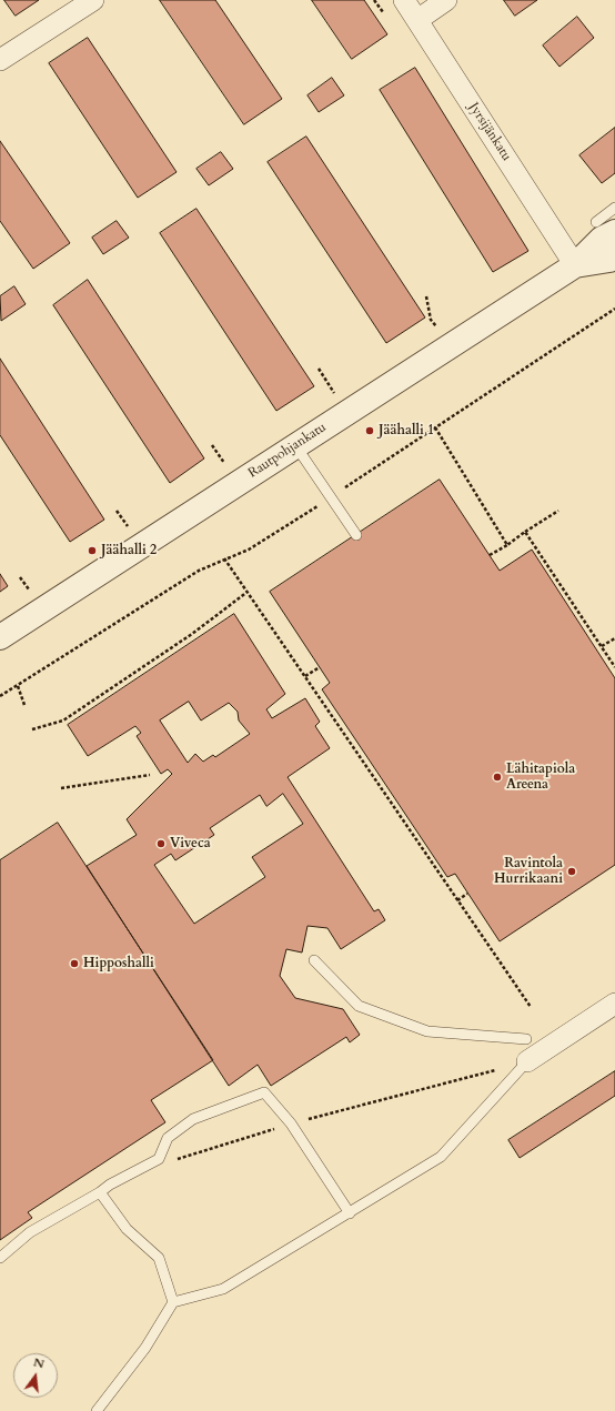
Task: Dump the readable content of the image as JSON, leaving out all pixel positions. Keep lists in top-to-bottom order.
{
  "streets": {
    "street": ["Jyrsijänkatu", "Rautpohjankatu"]
  },
  "crossings": [
    ["Jyrsijänkatu", "Rautpohjankatu"]
  ],
  "places": [
    "Jäähalli 1",
    "Jäähalli 2",
    "Lähitapiola Areena",
    "Viveca",
    "Ravintola Hurrikaani",
    "Hipposhalli"
  ],
  "north": "top"
}
